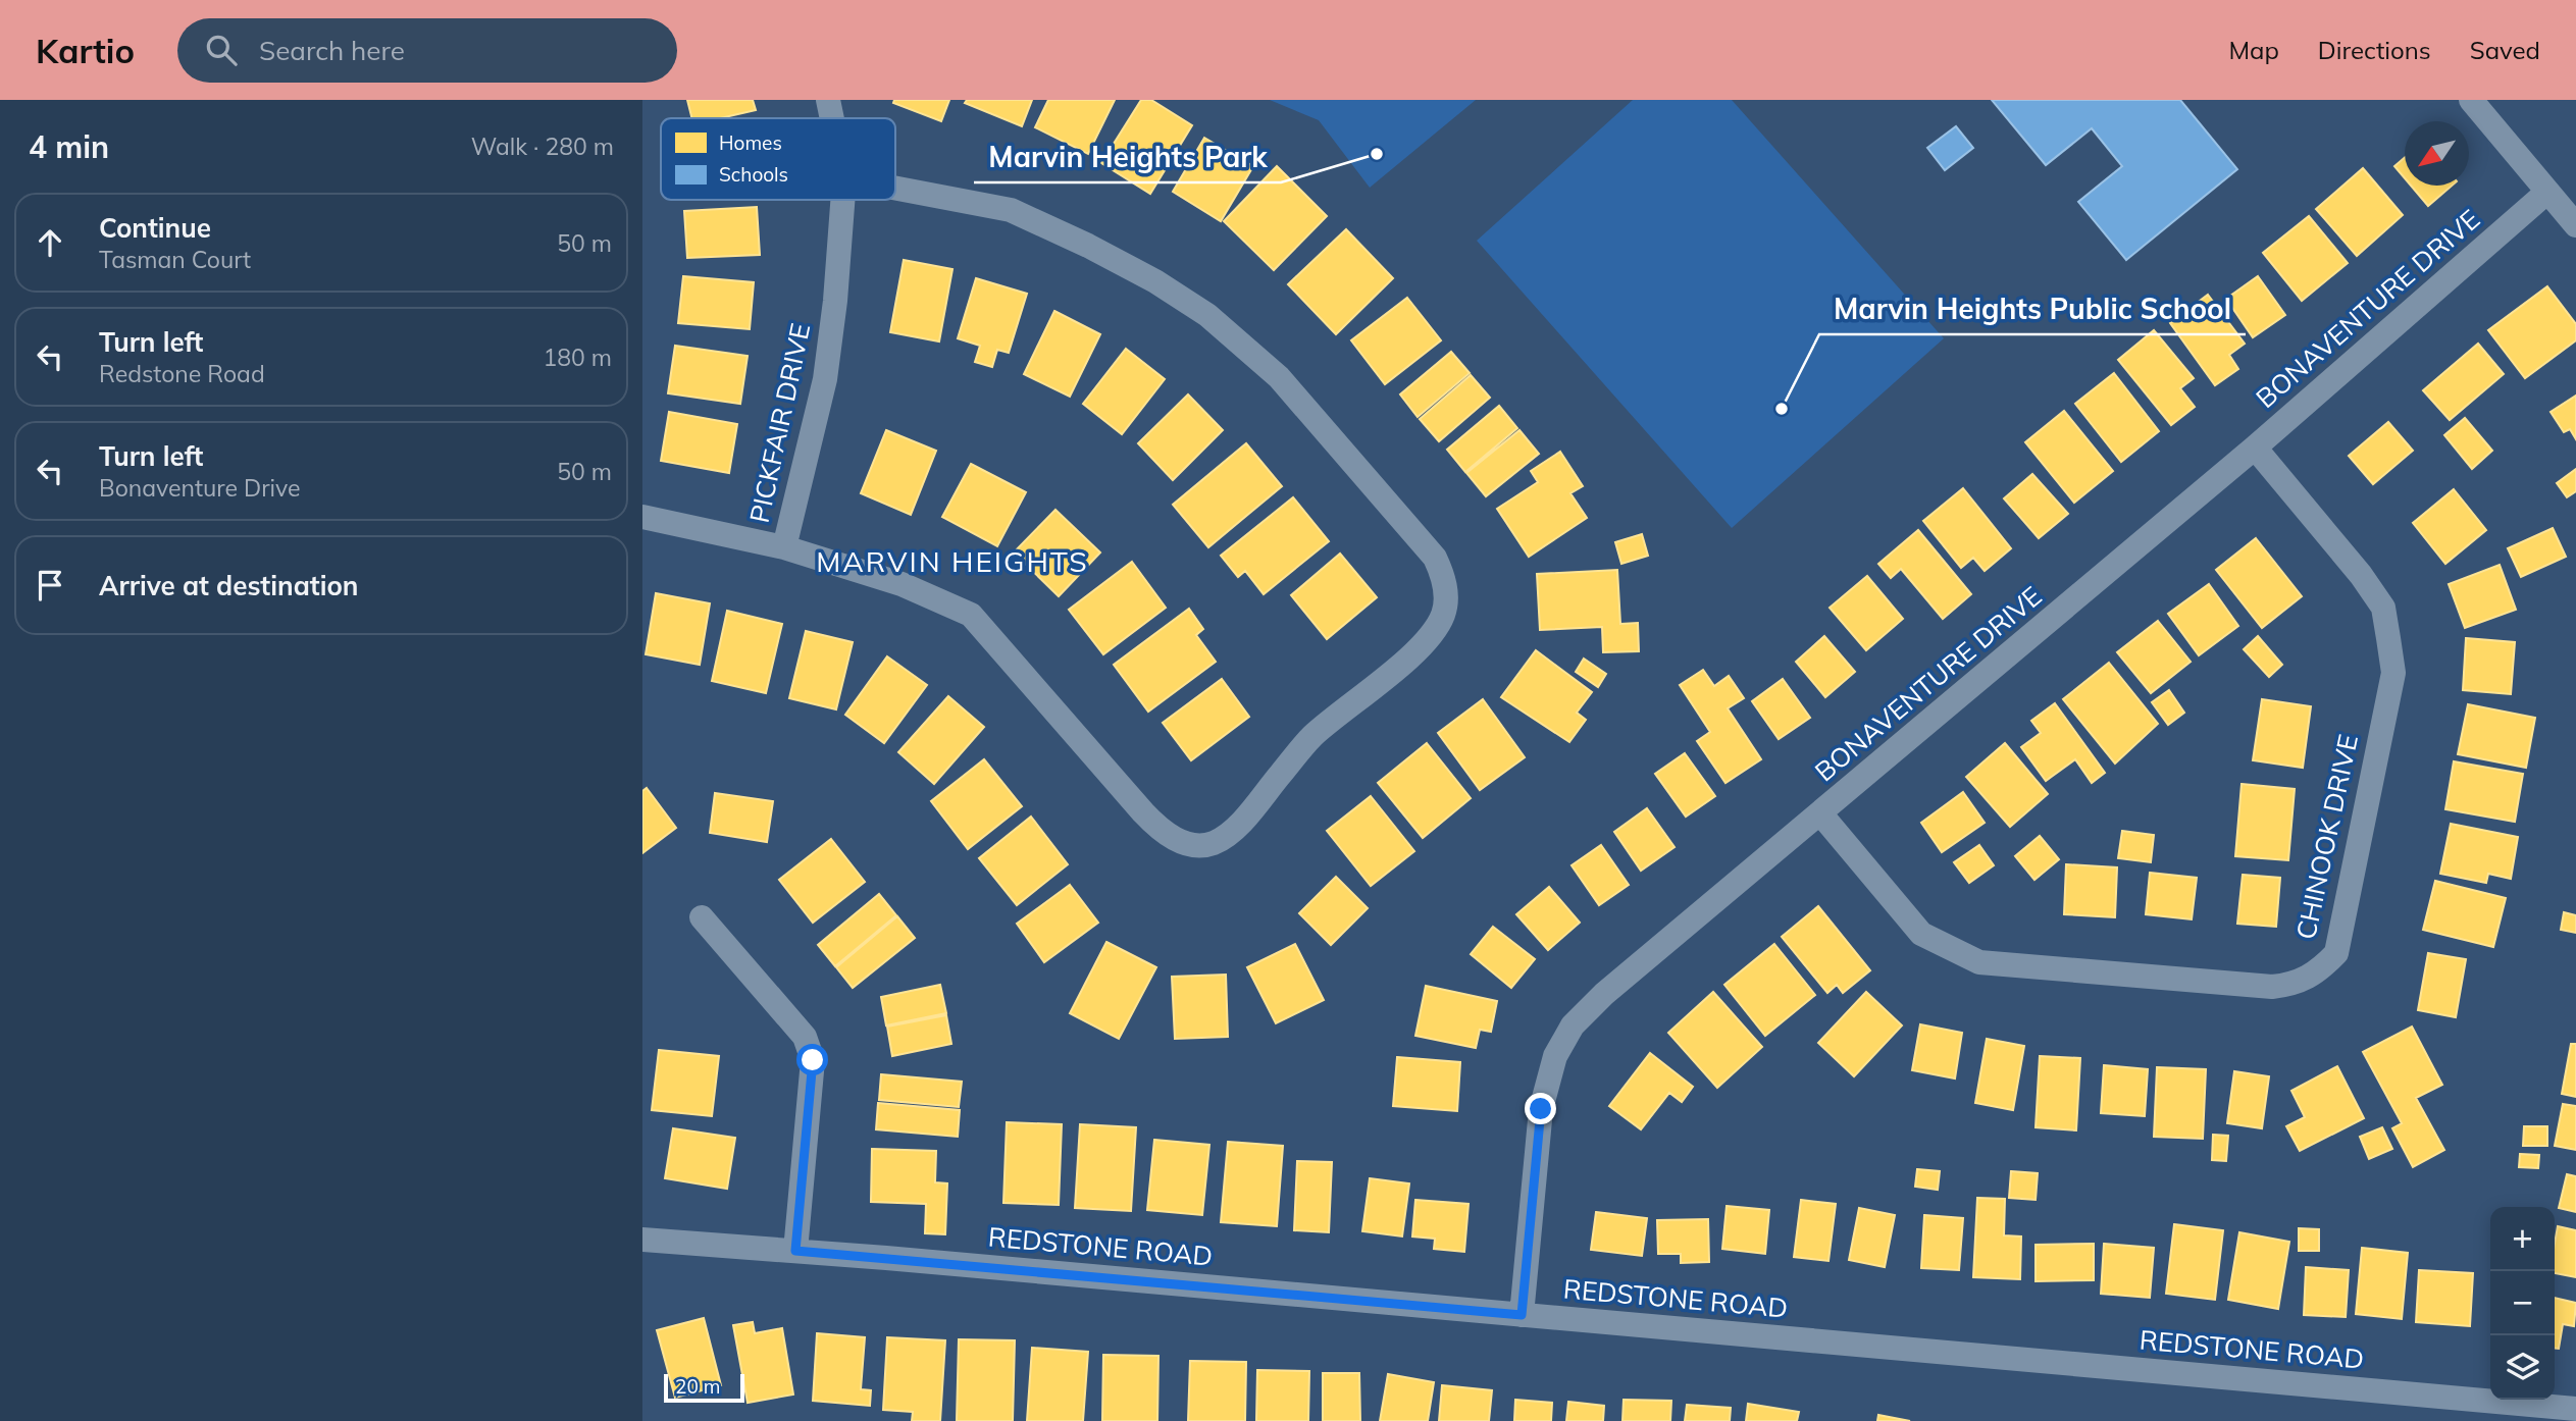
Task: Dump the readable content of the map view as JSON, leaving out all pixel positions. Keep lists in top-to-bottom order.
{
  "streets": {
    "street": [
      "BONAVENTURE DRIVE",
      "PICKFAIR DRIVE",
      "CHINOOK DRIVE",
      "REDSTONE ROAD"
    ]
  },
  "crossings": [
    ["BONAVENTURE DRIVE", "CHINOOK DRIVE"],
    ["BONAVENTURE DRIVE", "REDSTONE ROAD"]
  ],
  "districts": ["MARVIN HEIGHTS"],
  "places": ["Marvin Heights Park", "Marvin Heights Public School"],
  "legend": ["Homes", "Schools"],
  "scale_bar": "20 m",
  "north": "bottom left",
  "page": {
    "header": "Kartio",
    "search": "Search here",
    "nav": ["Map", "Directions", "Saved"],
    "heading": ["4 min", "Walk · 280 m"],
    "list": [
      ["Continue", "Tasman Court", "50 m"],
      ["Turn left", "Redstone Road", "180 m"],
      ["Turn left", "Bonaventure Drive", "50 m"],
      "Arrive at destination"
    ],
    "map_buttons": ["+", "−"],
    "scale": "20 m"
  }
}
